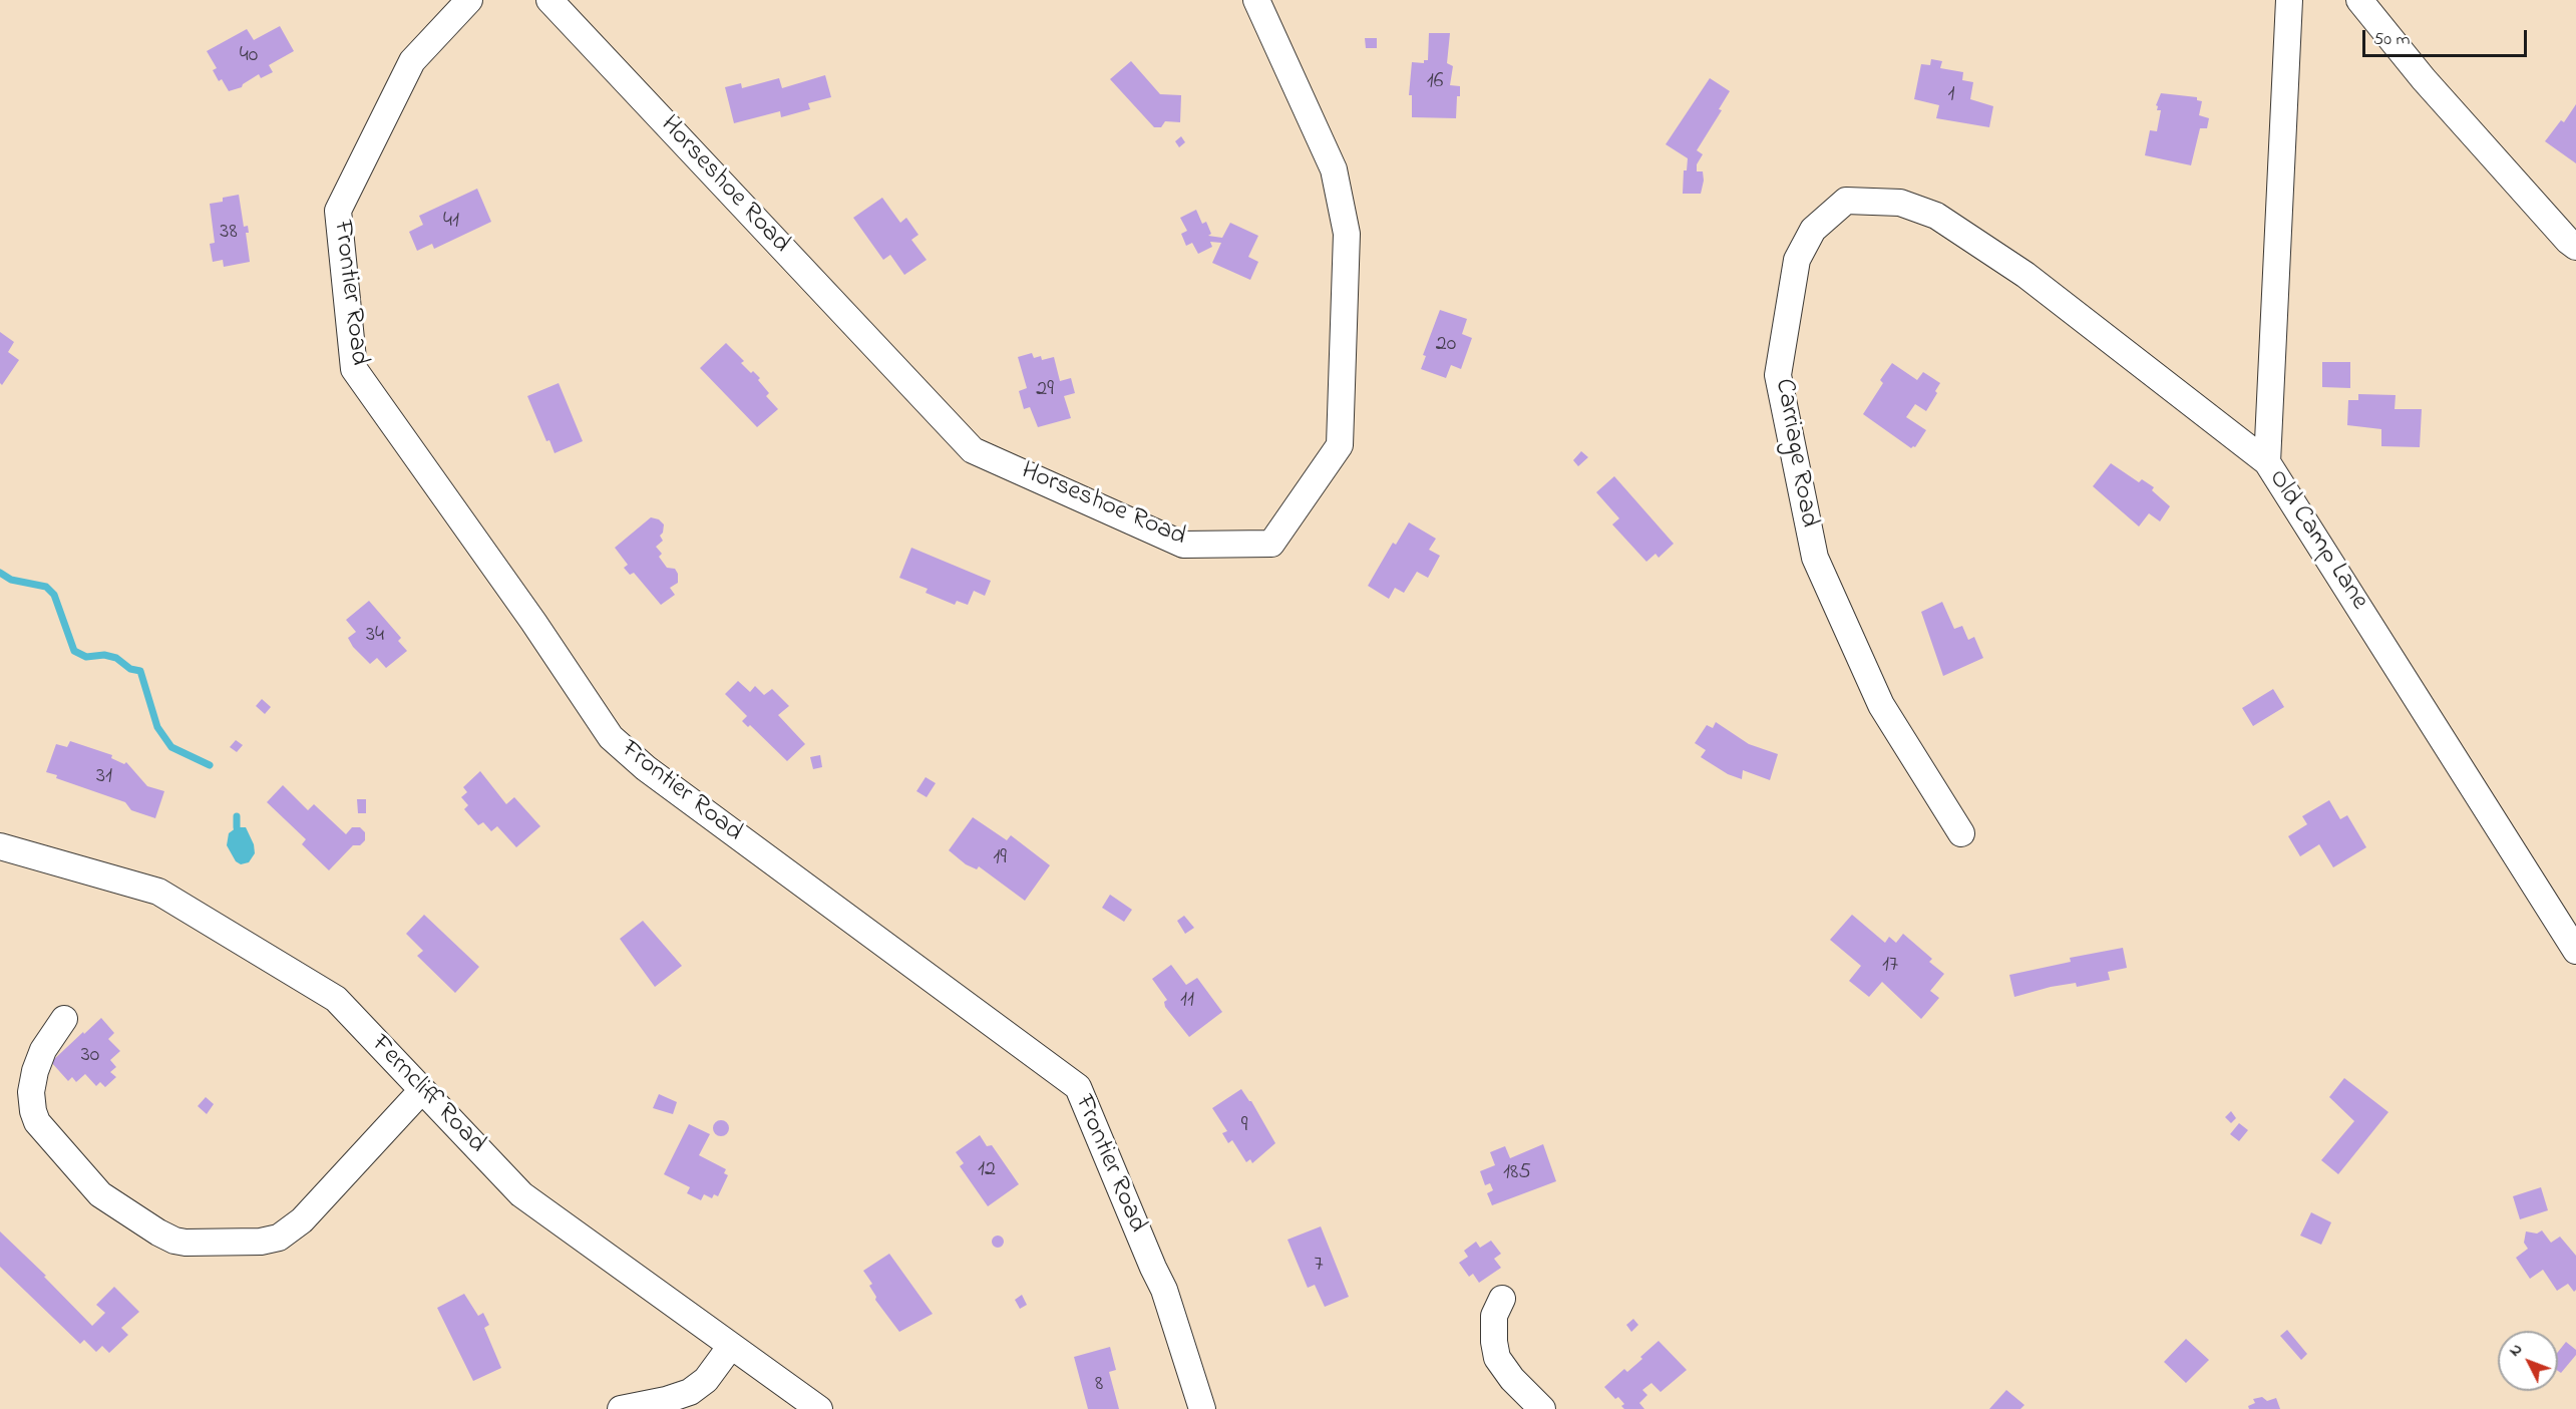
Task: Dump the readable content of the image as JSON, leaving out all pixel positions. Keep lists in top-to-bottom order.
{
  "streets": {
    "street": [
      "Horseshoe Road",
      "Frontier Road",
      "Carriage Road",
      "Old Camp Lane",
      "Ferncliff Road"
    ]
  },
  "crossings": [
    ["Carriage Road", "Old Camp Lane"]
  ],
  "house_numbers": [
    "40",
    "16",
    "1",
    "41",
    "38",
    "20",
    "29",
    "34",
    "31",
    "19",
    "17",
    "11",
    "30",
    "9",
    "12",
    "185",
    "7",
    "8"
  ],
  "scale_bar": "50 m",
  "north": "top left"
}
